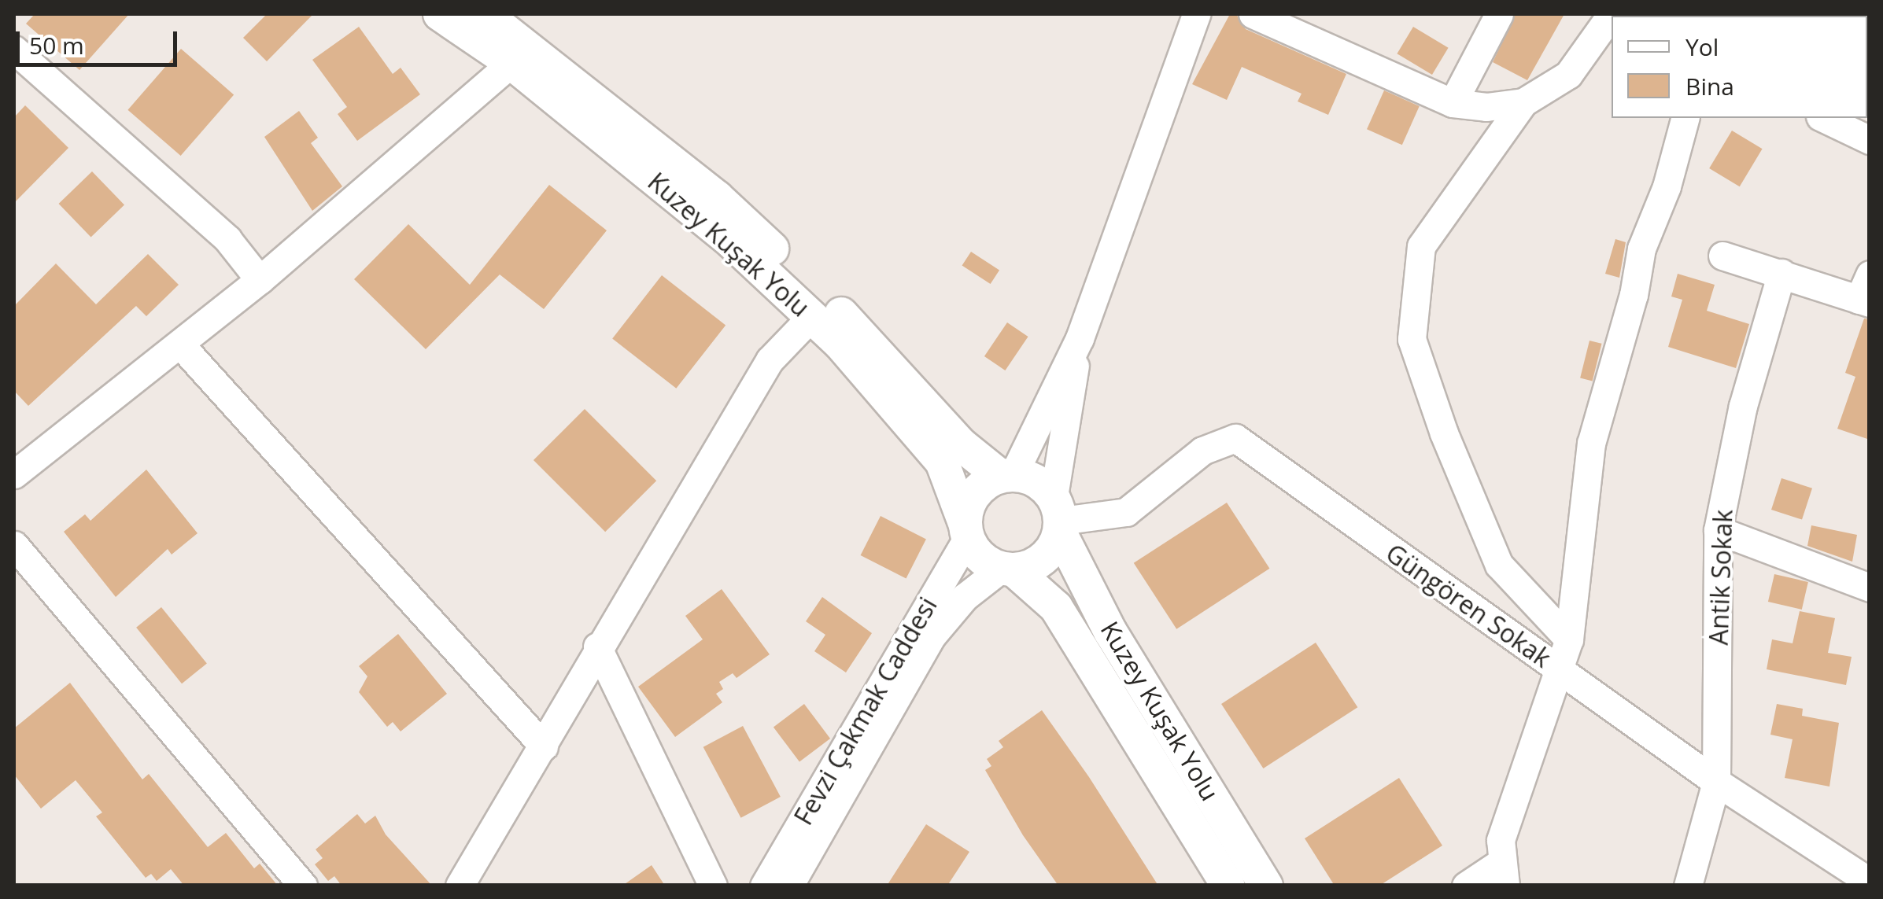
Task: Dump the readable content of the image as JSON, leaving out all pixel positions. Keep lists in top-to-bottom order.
{
  "streets": {
    "main road": ["Kuzey Kuşak Yolu"],
    "street": ["Antik Sokak", "Güngören Sokak", "Fevzi Çakmak Caddesi"]
  },
  "crossings": [
    ["Kuzey Kuşak Yolu", "Güngören Sokak"],
    ["Kuzey Kuşak Yolu", "Fevzi Çakmak Caddesi"],
    ["Antik Sokak", "Güngören Sokak"],
    ["Güngören Sokak", "Fevzi Çakmak Caddesi"]
  ],
  "legend": ["Yol", "Bina"],
  "scale_bar": "50 m"
}
